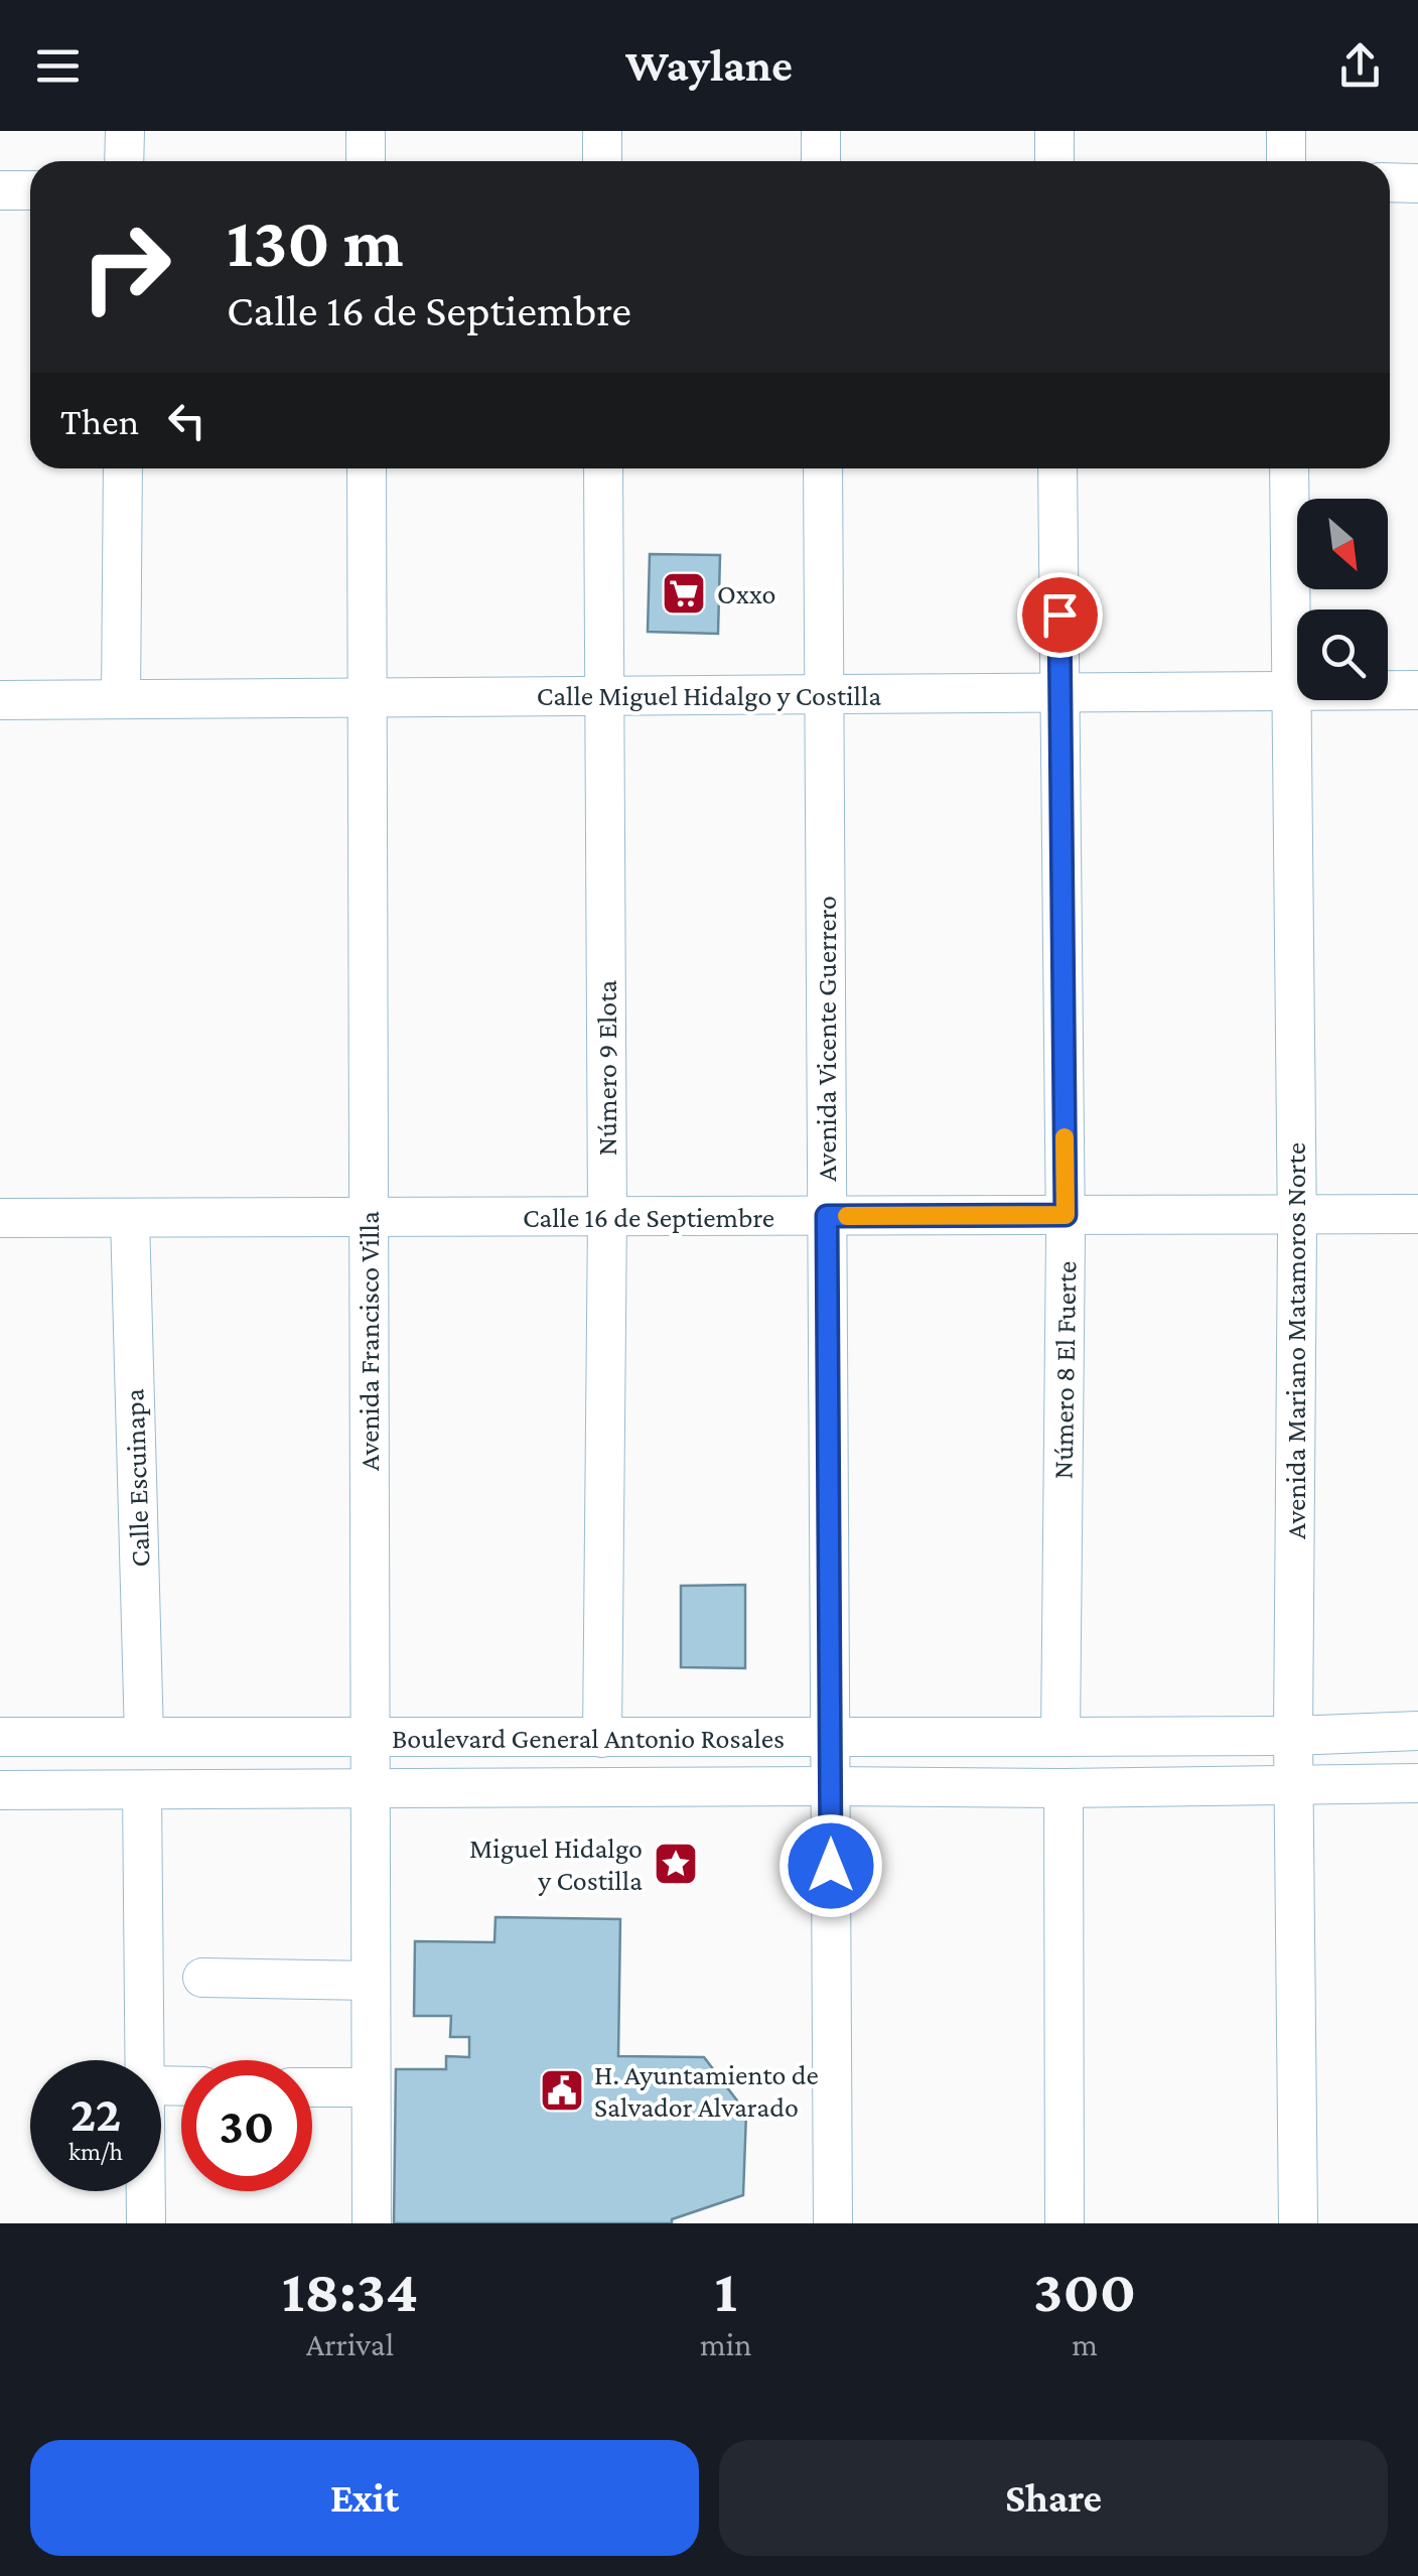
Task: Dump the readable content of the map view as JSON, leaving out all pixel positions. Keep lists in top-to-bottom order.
{
  "streets": {
    "street": [
      "Calle Miguel Hidalgo y Costilla",
      "Avenida Vicente Guerrero",
      "Número 9 Elota",
      "Calle 16 de Septiembre",
      "Avenida Francisco Villa",
      "Avenida Mariano Matamoros Norte",
      "Número 8 El Fuerte",
      "Calle Escuinapa",
      "Boulevard General Antonio Rosales"
    ]
  },
  "crossings": [
    ["Calle Miguel Hidalgo y Costilla", "Avenida Vicente Guerrero"],
    ["Calle Miguel Hidalgo y Costilla", "Número 9 Elota"],
    ["Calle Miguel Hidalgo y Costilla", "Avenida Francisco Villa"],
    ["Calle Miguel Hidalgo y Costilla", "Avenida Mariano Matamoros Norte"],
    ["Calle Miguel Hidalgo y Costilla", "Número 8 El Fuerte"],
    ["Avenida Vicente Guerrero", "Calle 16 de Septiembre"],
    ["Avenida Vicente Guerrero", "Boulevard General Antonio Rosales"],
    ["Número 9 Elota", "Calle 16 de Septiembre"],
    ["Número 9 Elota", "Boulevard General Antonio Rosales"],
    ["Calle 16 de Septiembre", "Avenida Francisco Villa"],
    ["Calle 16 de Septiembre", "Avenida Mariano Matamoros Norte"],
    ["Calle 16 de Septiembre", "Número 8 El Fuerte"],
    ["Calle 16 de Septiembre", "Calle Escuinapa"],
    ["Avenida Francisco Villa", "Boulevard General Antonio Rosales"],
    ["Avenida Mariano Matamoros Norte", "Boulevard General Antonio Rosales"],
    ["Número 8 El Fuerte", "Boulevard General Antonio Rosales"],
    ["Calle Escuinapa", "Boulevard General Antonio Rosales"]
  ],
  "places": {
    "supermarket": ["Oxxo"],
    "place": ["Miguel Hidalgo y Costilla"],
    "public building": ["H. Ayuntamiento de Salvador Alvarado"]
  },
  "north": "bottom right",
  "page": {
    "header": "Waylane",
    "turn": ["130 m", "Calle 16 de Septiembre"],
    "then": "Then",
    "speed": "22 km/h",
    "limit": "30",
    "eta": [
      "18:34",
      "Arrival",
      "1",
      "min",
      "300",
      "m"
    ],
    "buttons": ["Exit", "Share"]
  }
}
